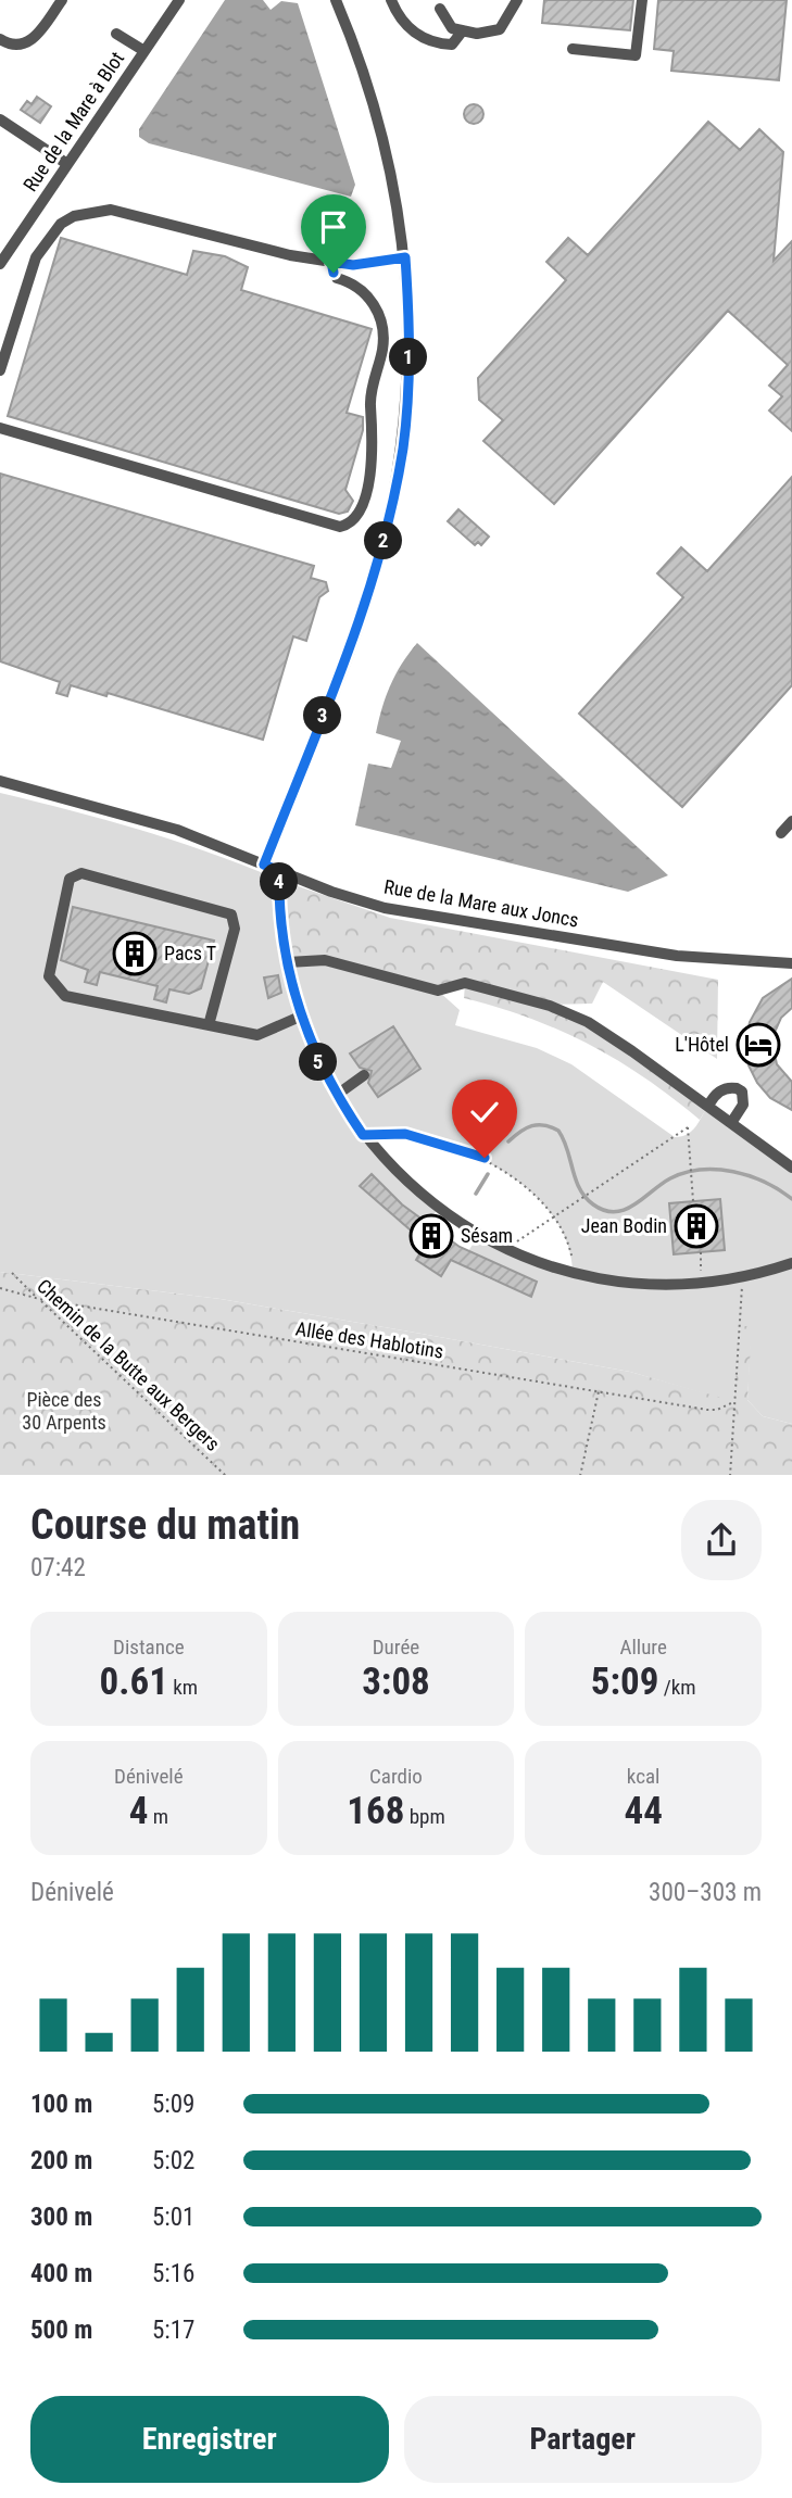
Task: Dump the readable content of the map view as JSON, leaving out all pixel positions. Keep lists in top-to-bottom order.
{
  "streets": {
    "street": ["Rue de la Mare à Blot", "Rue de la Mare aux Joncs"],
    "path": ["Allée des Hablotins", "Chemin de la Butte aux Bergers"]
  },
  "crossings": [
    ["Allée des Hablotins", "Chemin de la Butte aux Bergers"]
  ],
  "parks": ["Pièce des 30 Arpents"],
  "places": {
    "building": ["Pacs T", "Jean Bodin", "Sésam"],
    "hotel": ["L'Hôtel"]
  },
  "page": {
    "pins": [
      "1",
      "2",
      "3",
      "4",
      "5"
    ],
    "heading": ["Course du matin", "07:42"],
    "stats": [
      ["Distance", "0.61 km"],
      ["Durée", "3:08"],
      ["Allure", "5:09 /km"],
      ["Dénivelé", "4 m"],
      ["Cardio", "168 bpm"],
      ["kcal", "44"]
    ],
    "chart": ["Dénivelé", "300–303 m"],
    "list": [
      {
        "name": "100 m",
        "note": "5:09"
      },
      {
        "name": "200 m",
        "note": "5:02"
      },
      {
        "name": "300 m",
        "note": "5:01"
      },
      {
        "name": "400 m",
        "note": "5:16"
      },
      {
        "name": "500 m",
        "note": "5:17"
      }
    ],
    "buttons": ["Enregistrer", "Partager"]
  }
}
